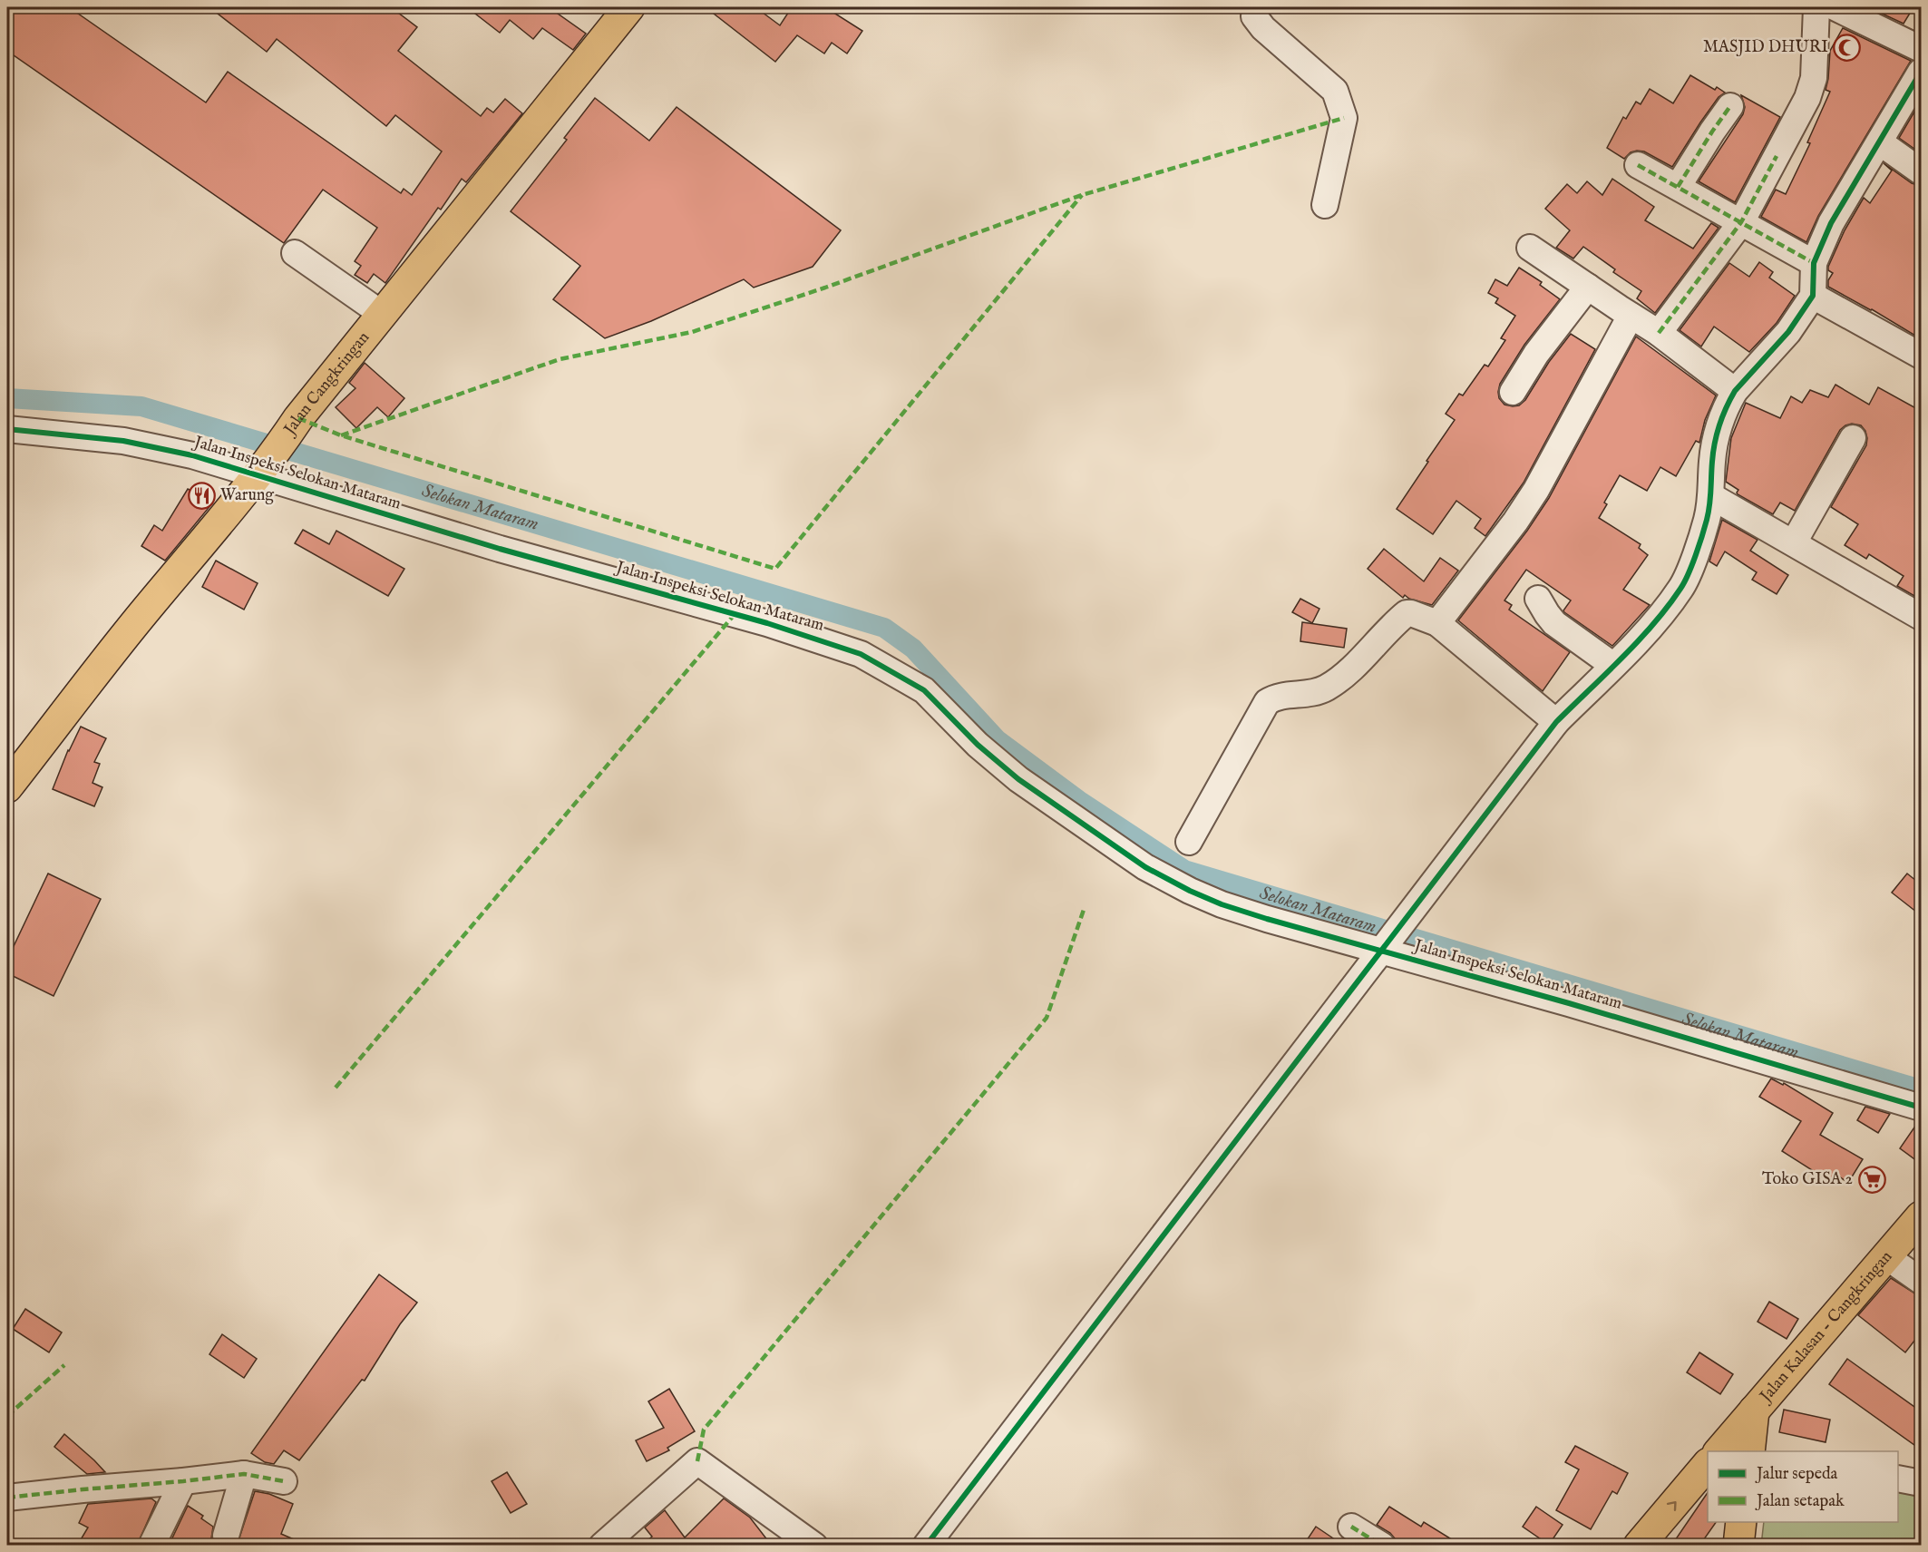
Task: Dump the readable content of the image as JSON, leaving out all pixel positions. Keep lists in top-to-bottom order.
{
  "streets": {
    "main road": ["Jalan Cangkringan", "Jalan Kalasan - Cangkringan"],
    "street": ["Jalan Inspeksi Selokan Mataram"]
  },
  "crossings": [
    ["Jalan Cangkringan", "Jalan Inspeksi Selokan Mataram"]
  ],
  "water": ["Selokan Mataram"],
  "places": {
    "mosque": ["MASJID DHURI"],
    "restaurant": ["Warung"],
    "supermarket": ["Toko GISA 2"]
  },
  "legend": ["Jalur sepeda", "Jalan setapak"]
}
